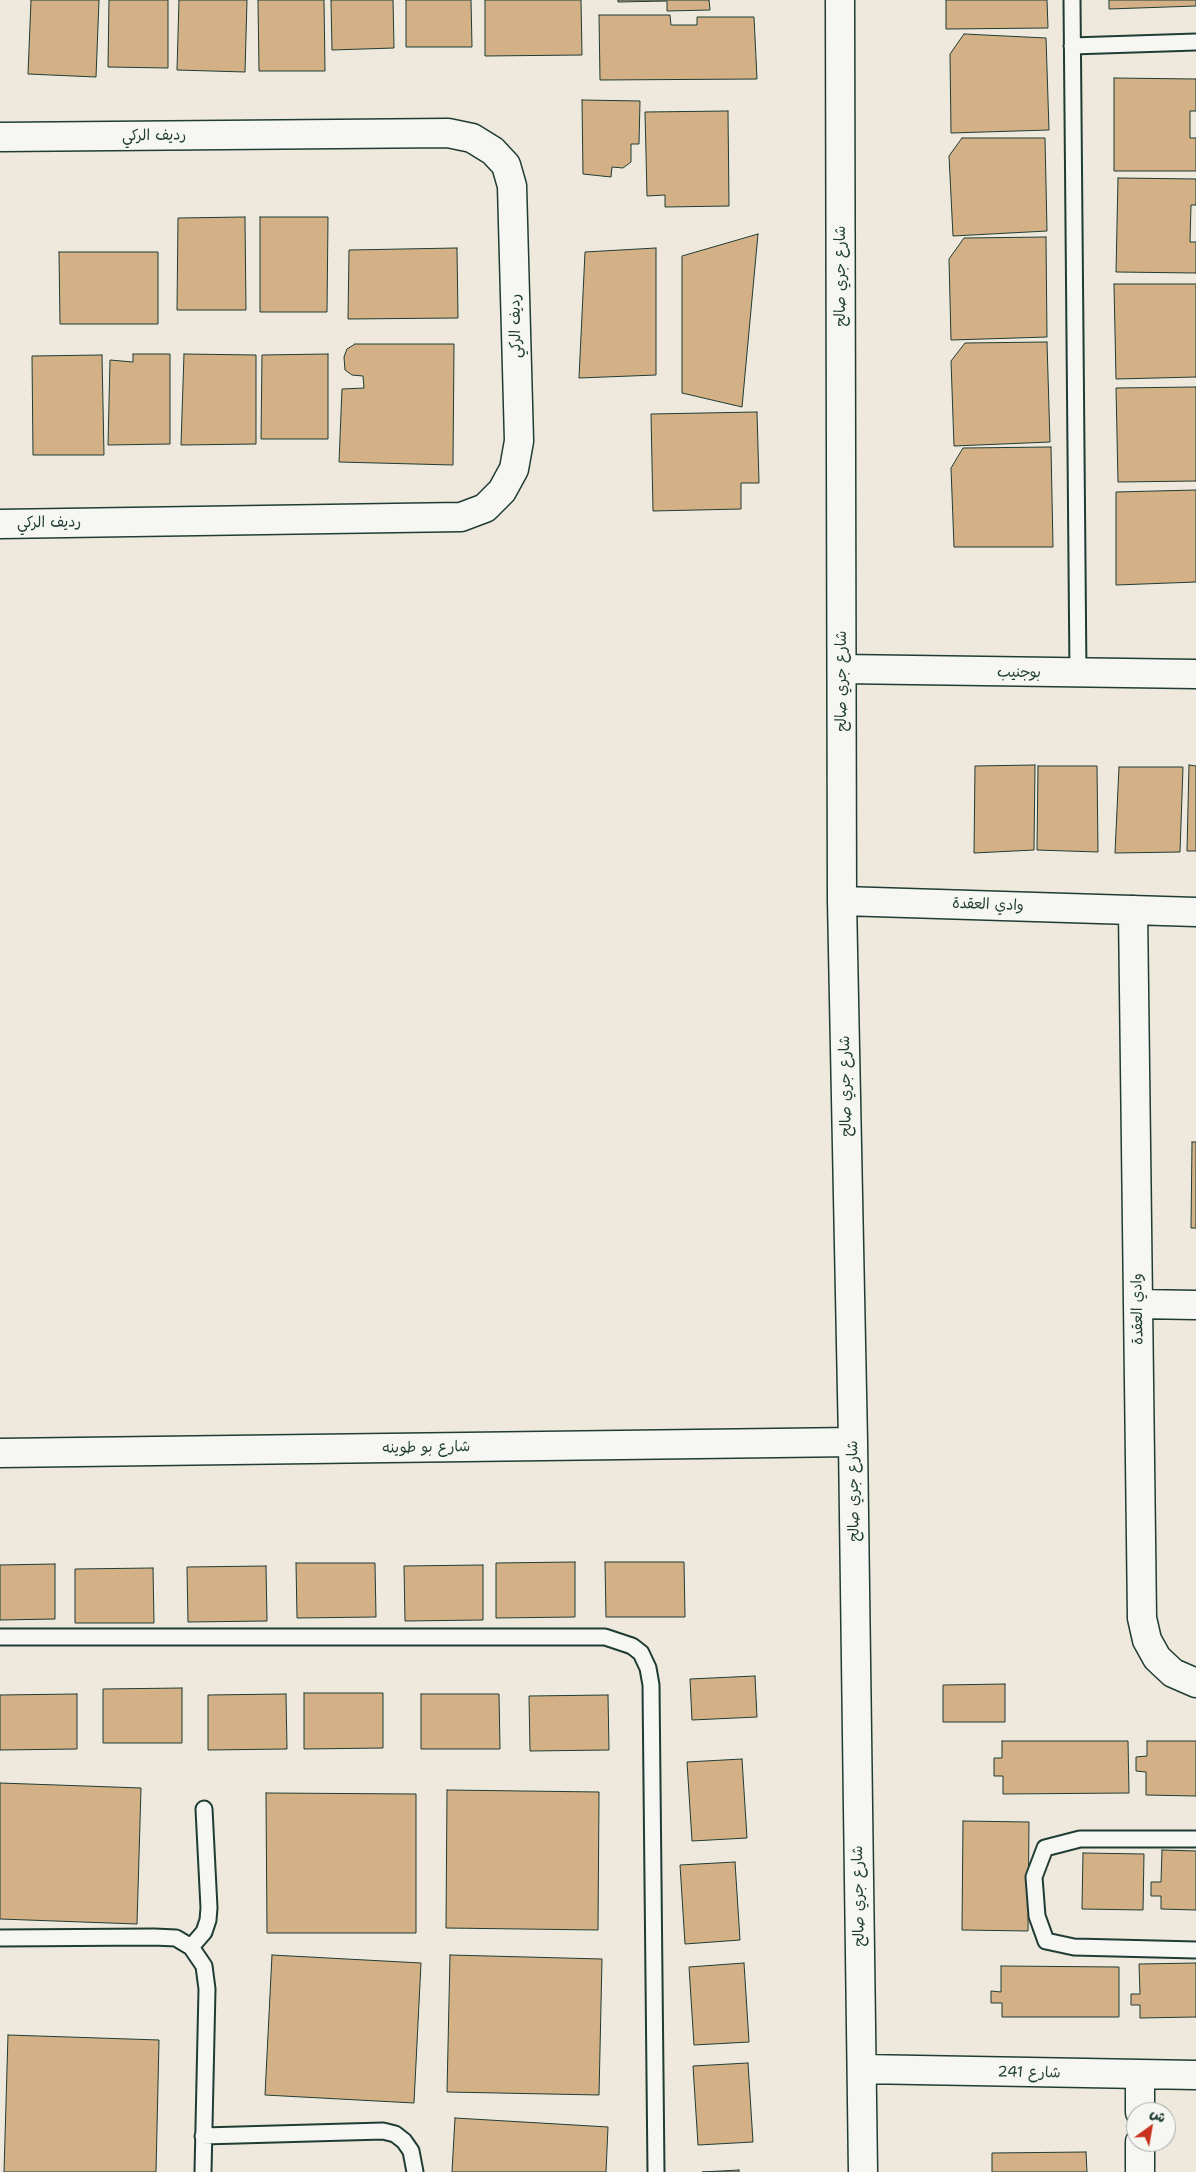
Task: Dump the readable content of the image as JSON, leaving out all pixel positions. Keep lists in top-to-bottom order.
{
  "streets": {
    "street": [
      "رديف الركي",
      "شارع جري صالح",
      "بوجنيب",
      "وادي العقدة",
      "شارع بو طوينه",
      "شارع 241"
    ]
  },
  "crossings": [
    ["شارع جري صالح", "بوجنيب"],
    ["شارع جري صالح", "وادي العقدة"],
    ["شارع جري صالح", "شارع بو طوينه"],
    ["شارع جري صالح", "شارع 241"]
  ],
  "north": "top right"
}
